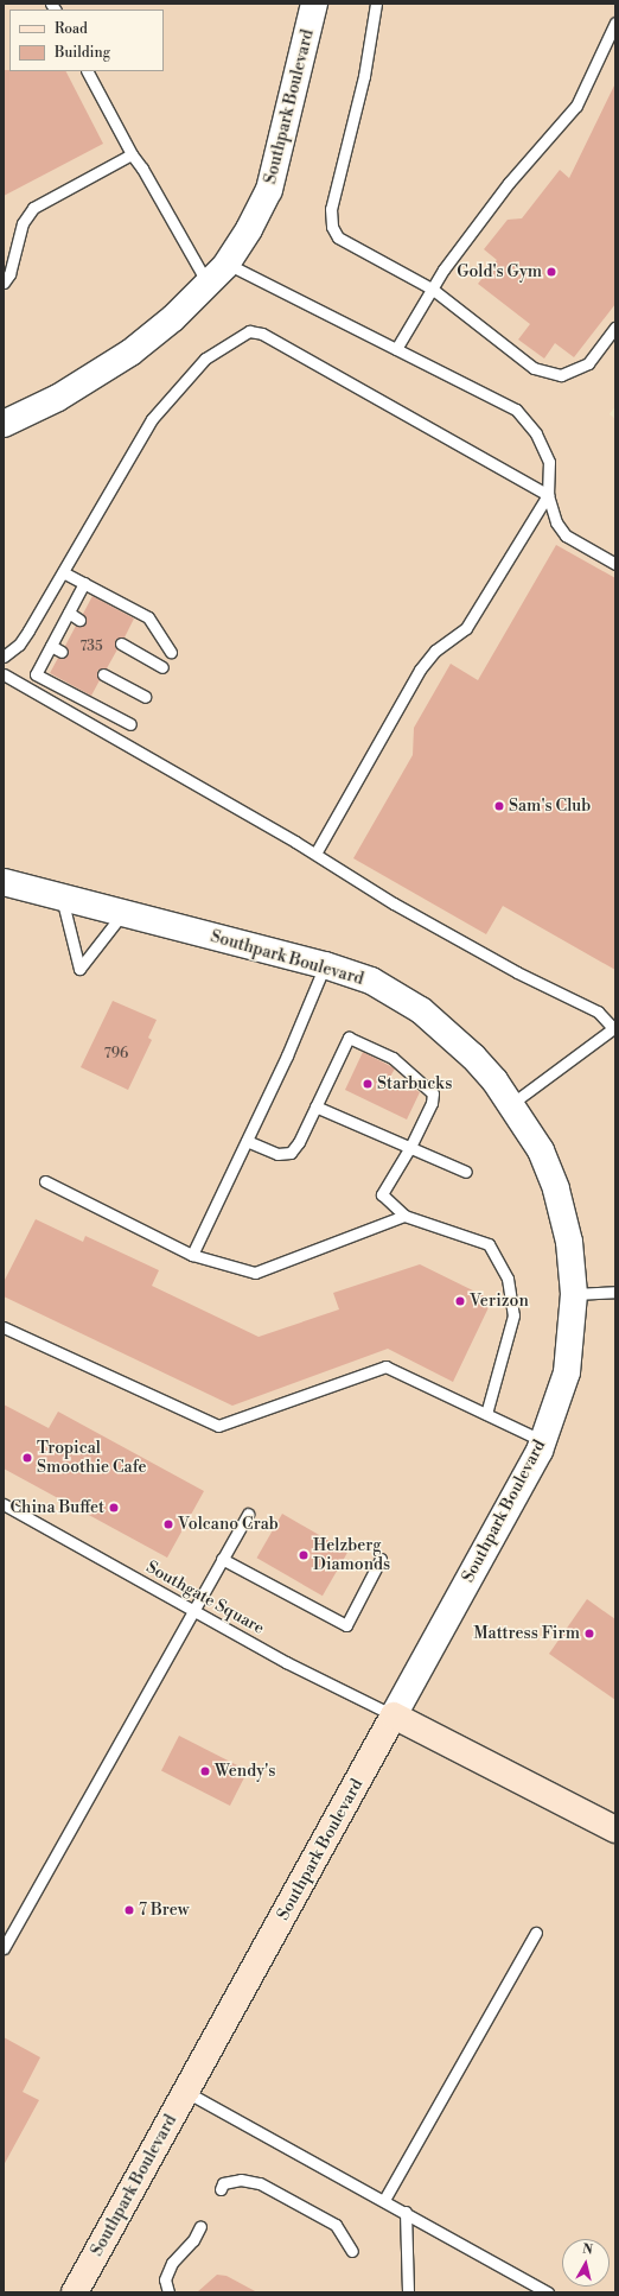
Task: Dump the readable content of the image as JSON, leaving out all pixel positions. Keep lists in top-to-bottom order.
{
  "streets": {
    "main road": ["Southpark Boulevard"],
    "lane": ["Southgate Square"]
  },
  "crossings": [
    ["Southpark Boulevard", "Southgate Square"]
  ],
  "places": [
    "Gold's Gym",
    "Sam's Club",
    "Starbucks",
    "Verizon",
    "Tropical Smoothie Cafe",
    "China Buffet",
    "Volcano Crab",
    "Helzberg Diamonds",
    "Mattress Firm",
    "Wendy's",
    "7 Brew"
  ],
  "house_numbers": ["735", "796"],
  "legend": ["Road", "Building"],
  "north": "top"
}
